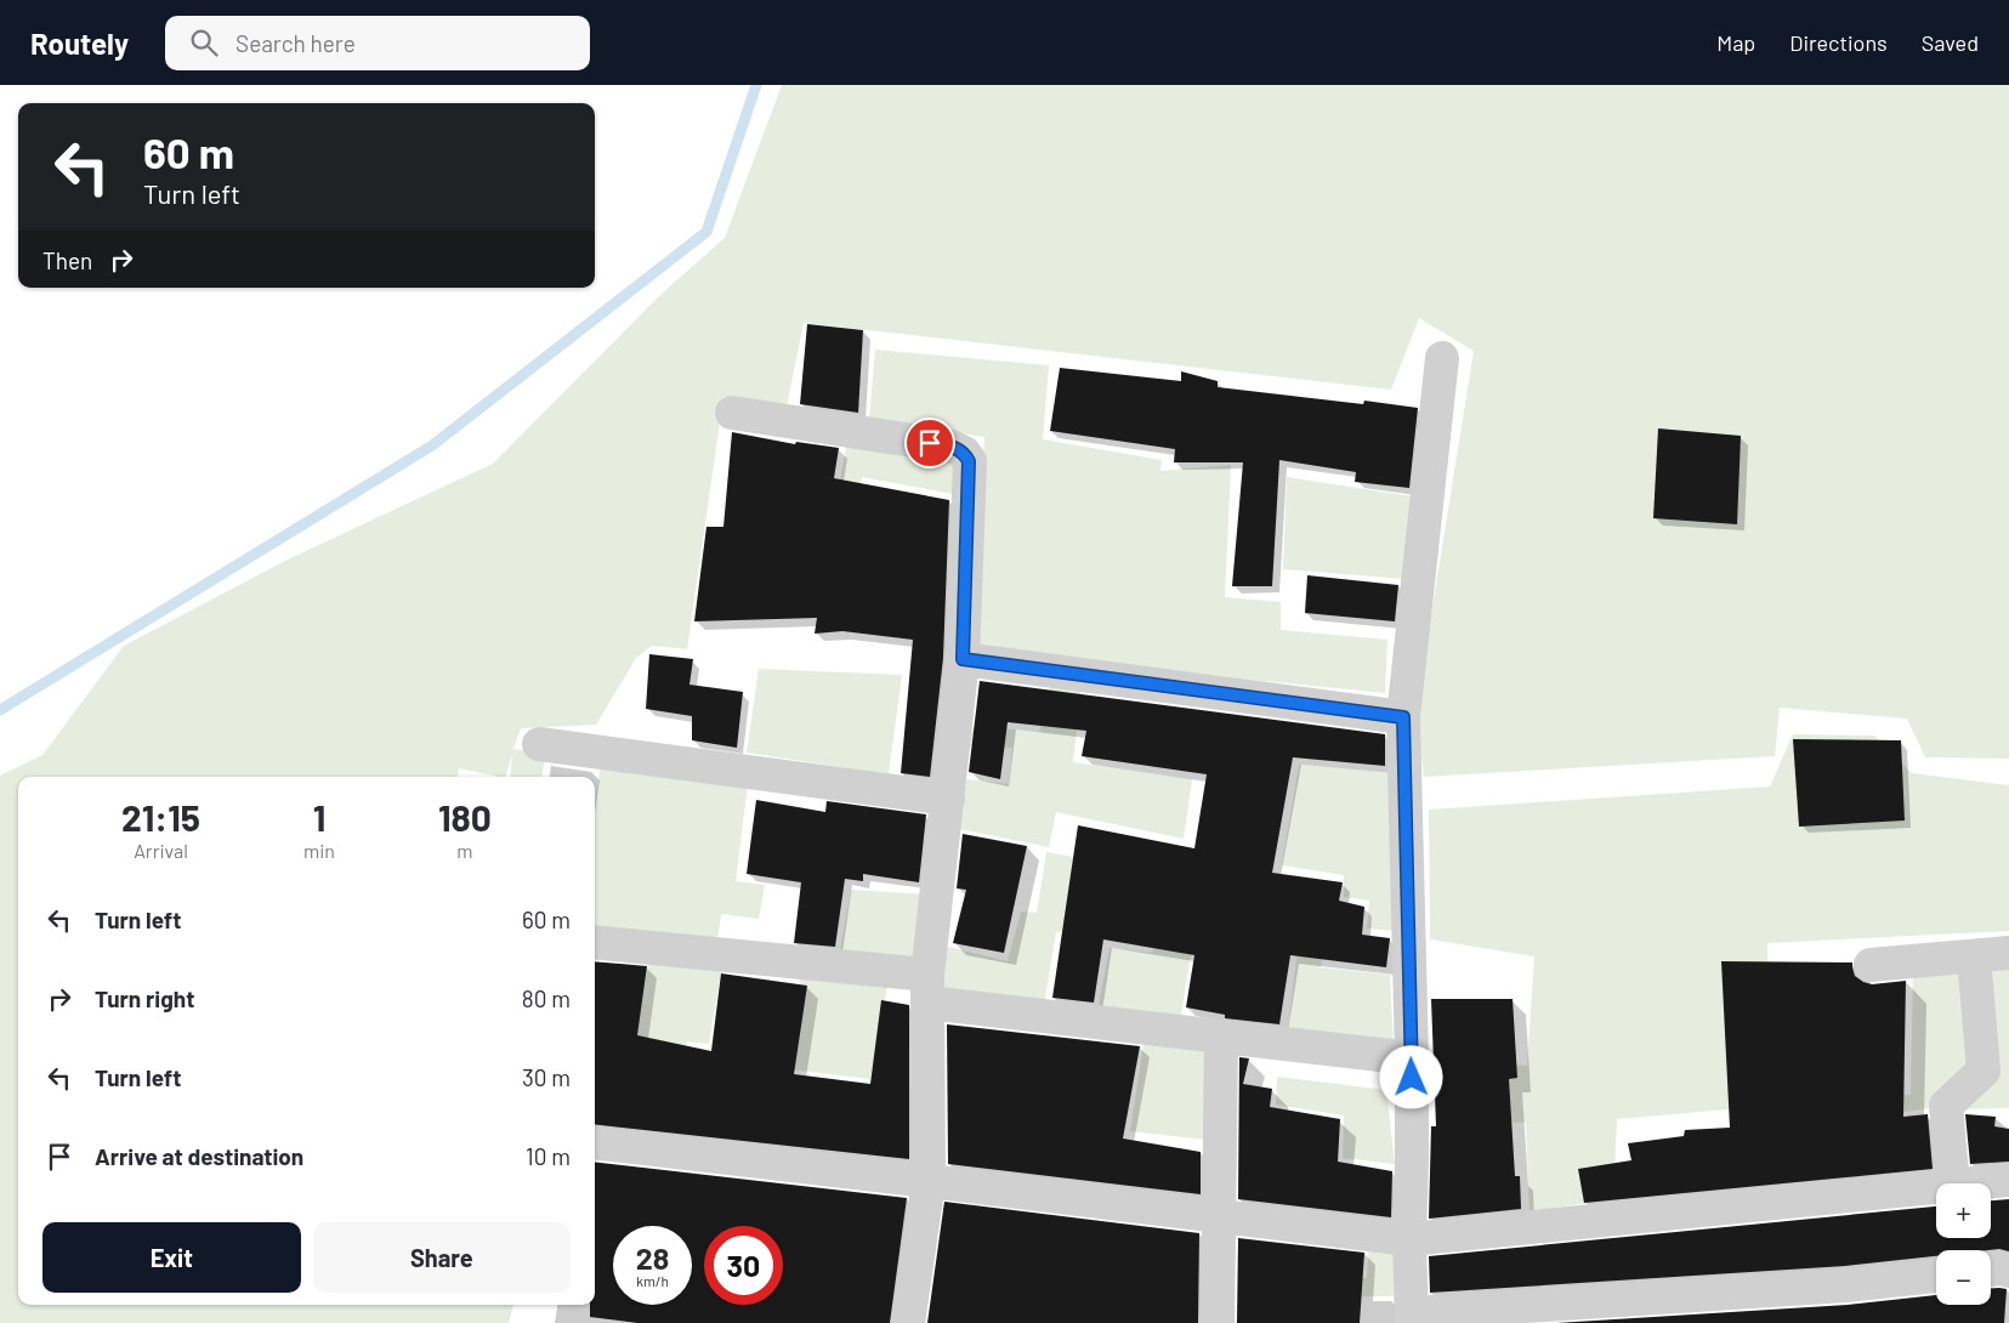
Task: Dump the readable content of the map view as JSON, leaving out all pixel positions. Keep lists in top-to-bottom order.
{
  "page": {
    "header": "Routely",
    "search": "Search here",
    "nav": ["Map", "Directions", "Saved"],
    "turn": ["60 m", "Turn left"],
    "then": "Then",
    "eta": [
      "21:15",
      "Arrival",
      "1",
      "min",
      "180",
      "m"
    ],
    "list": [
      {
        "name": "Turn left",
        "value": "60 m"
      },
      {
        "name": "Turn right",
        "value": "80 m"
      },
      {
        "name": "Turn left",
        "value": "30 m"
      },
      {
        "name": "Arrive at destination",
        "value": "10 m"
      }
    ],
    "map_buttons": ["+", "−"],
    "buttons": ["Exit", "Share"],
    "speed": "28 km/h",
    "limit": "30"
  }
}
